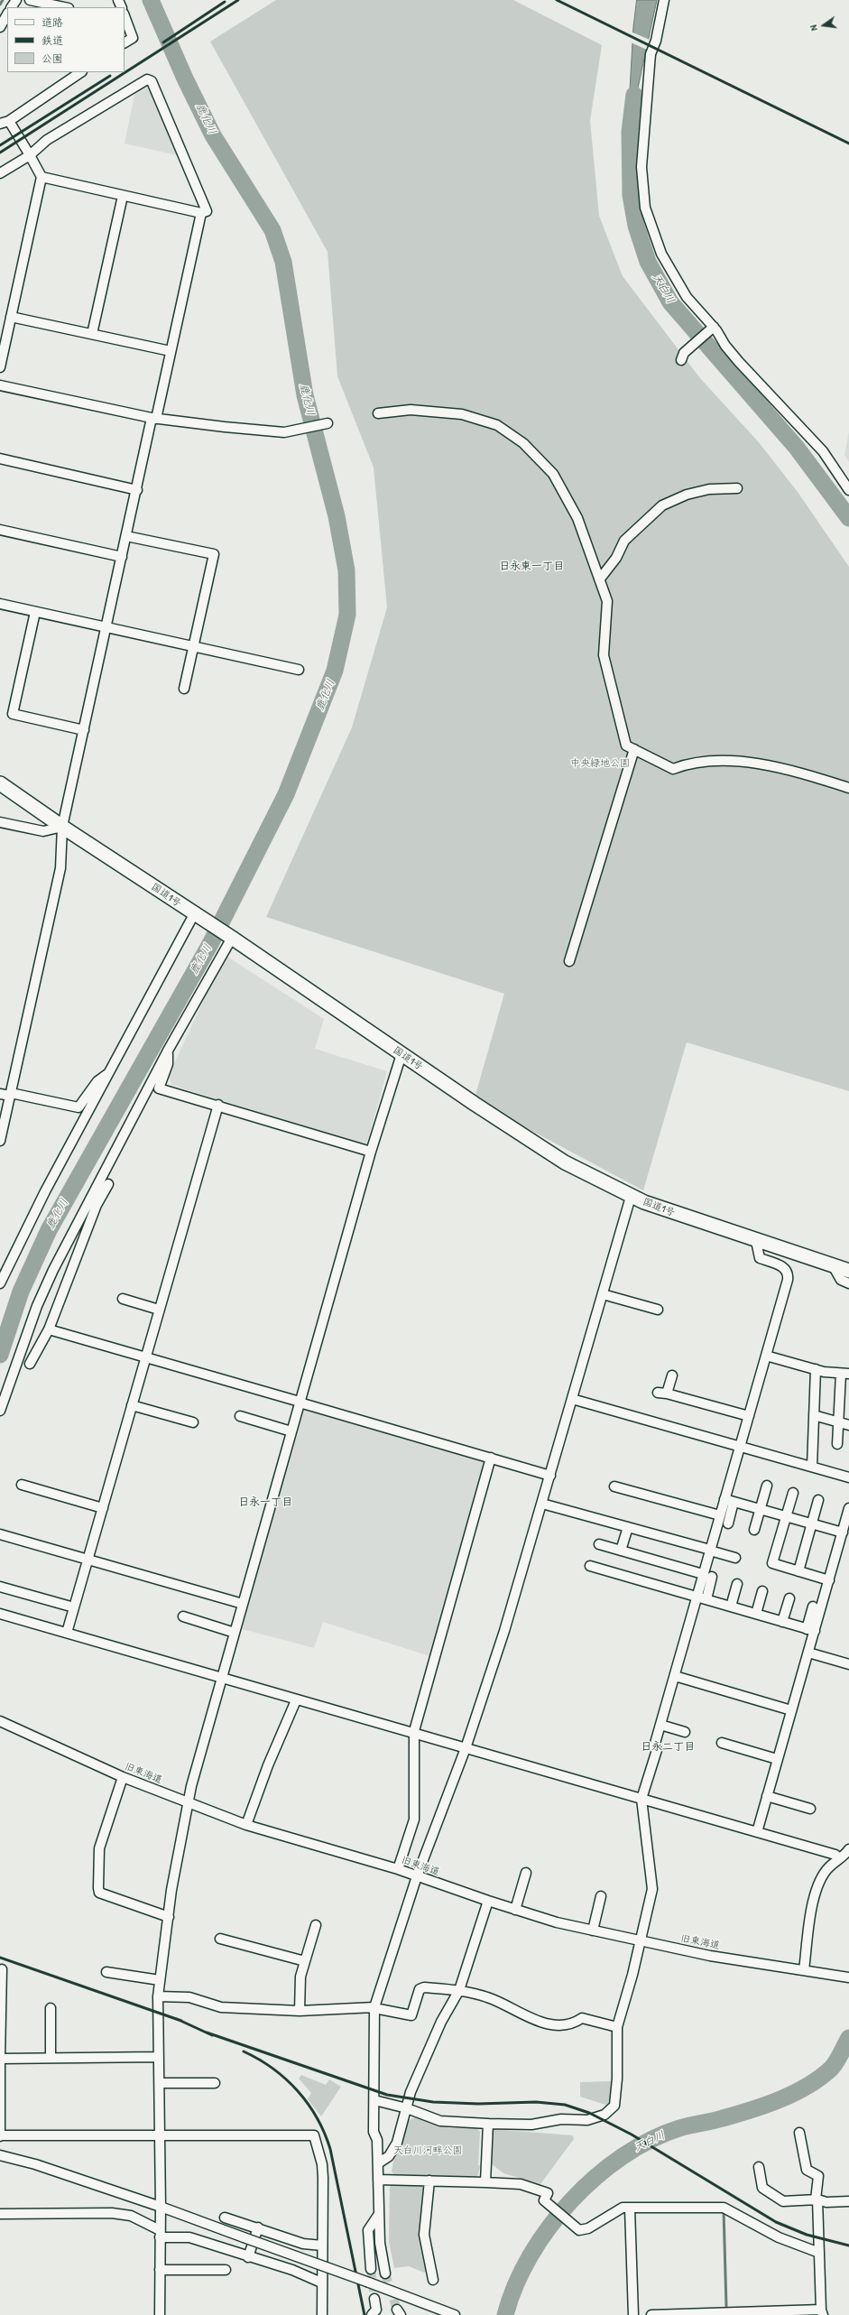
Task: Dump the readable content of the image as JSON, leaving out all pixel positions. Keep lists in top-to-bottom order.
{
  "streets": {
    "highway": ["国道1号"],
    "street": ["旧東海道"]
  },
  "districts": ["日永東一丁目", "日永一丁目", "日永二丁目"],
  "water": ["鹿化川", "天白川"],
  "parks": ["中央緑地公園", "天白川河畔公園"],
  "legend": ["道路", "鉄道", "公園"],
  "north": "left"
}
